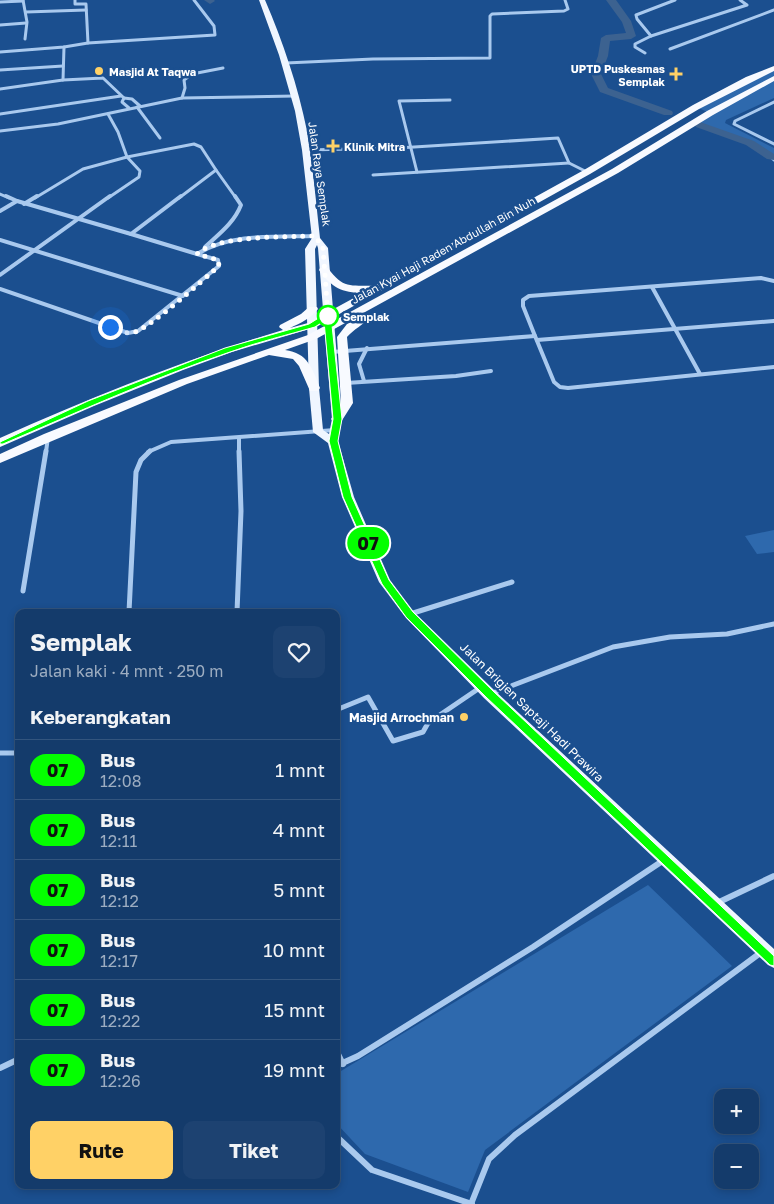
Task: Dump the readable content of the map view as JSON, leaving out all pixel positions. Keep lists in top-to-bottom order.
{
  "streets": {
    "highway": ["Jalan Kyai Haji Raden Abdullah Bin Nuh"],
    "main road": ["Jalan Raya Semplak", "Jalan Brigjen Saptaji Hadi Prawira"]
  },
  "crossings": [
    ["Jalan Raya Semplak", "Jalan Kyai Haji Raden Abdullah Bin Nuh"],
    ["Jalan Raya Semplak", "Jalan Brigjen Saptaji Hadi Prawira"]
  ],
  "places": {
    "other": ["Masjid At Taqwa", "Semplak", "Masjid Arrochman"],
    "health": ["UPTD Puskesmas Semplak", "Klinik Mitra"]
  },
  "lines": ["bus line 07"],
  "page": {
    "on_map": "07",
    "heading": [
      ["Semplak", "Jalan kaki · 4 mnt · 250 m"],
      "Keberangkatan"
    ],
    "list": [
      {
        "mark": "07",
        "name": "Bus",
        "note": "12:08",
        "value": "1 mnt"
      },
      {
        "mark": "07",
        "name": "Bus",
        "note": "12:11",
        "value": "4 mnt"
      },
      {
        "mark": "07",
        "name": "Bus",
        "note": "12:12",
        "value": "5 mnt"
      },
      {
        "mark": "07",
        "name": "Bus",
        "note": "12:17",
        "value": "10 mnt"
      },
      {
        "mark": "07",
        "name": "Bus",
        "note": "12:22",
        "value": "15 mnt"
      },
      {
        "mark": "07",
        "name": "Bus",
        "note": "12:26",
        "value": "19 mnt"
      }
    ],
    "map_buttons": ["+", "−"],
    "buttons": ["Rute", "Tiket"]
  }
}
